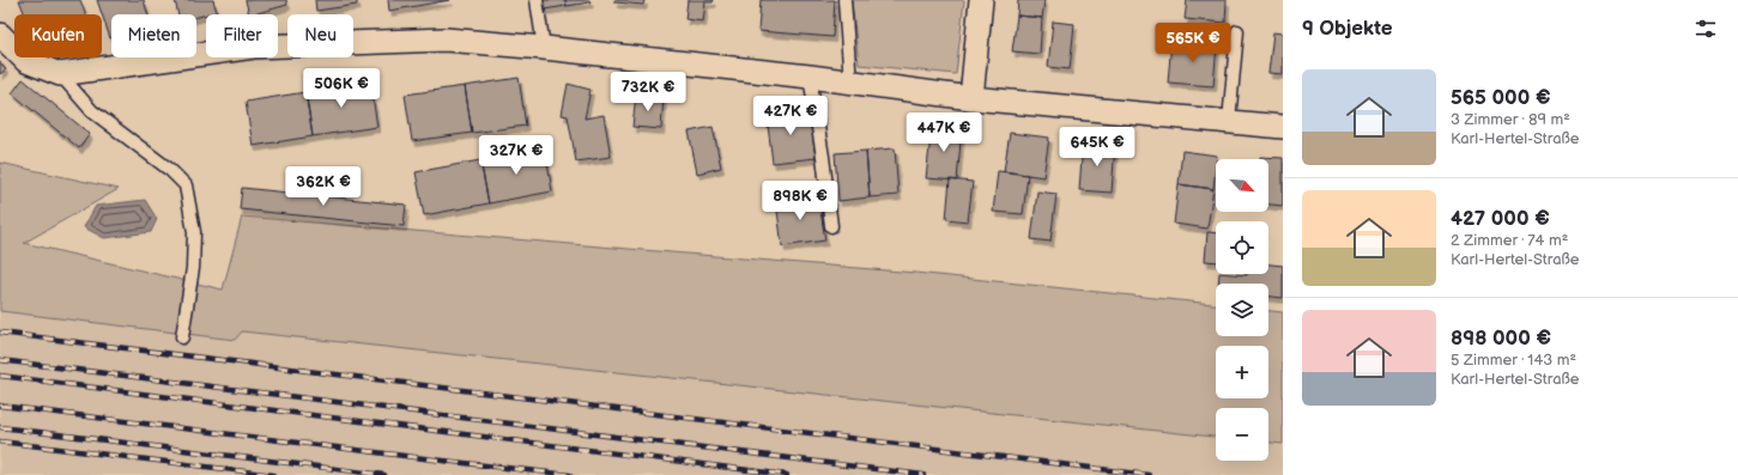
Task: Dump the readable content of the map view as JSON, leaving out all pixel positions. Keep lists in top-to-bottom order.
{
  "north": "bottom right",
  "page": {
    "heading": "9 Objekte",
    "chip": [
      "Kaufen",
      "Mieten",
      "Filter",
      "Neu"
    ],
    "price": [
      "565K €",
      "506K €",
      "732K €",
      "427K €",
      "447K €",
      "645K €",
      "327K €",
      "362K €",
      "898K €"
    ],
    "list": [
      {
        "name": "565 000 €",
        "note": "3 Zimmer · 89 m² · Karl-Hertel-Straße"
      },
      {
        "name": "427 000 €",
        "note": "2 Zimmer · 74 m² · Karl-Hertel-Straße"
      },
      {
        "name": "898 000 €",
        "note": "5 Zimmer · 143 m² · Karl-Hertel-Straße"
      }
    ],
    "map_buttons": ["+", "−"]
  }
}
